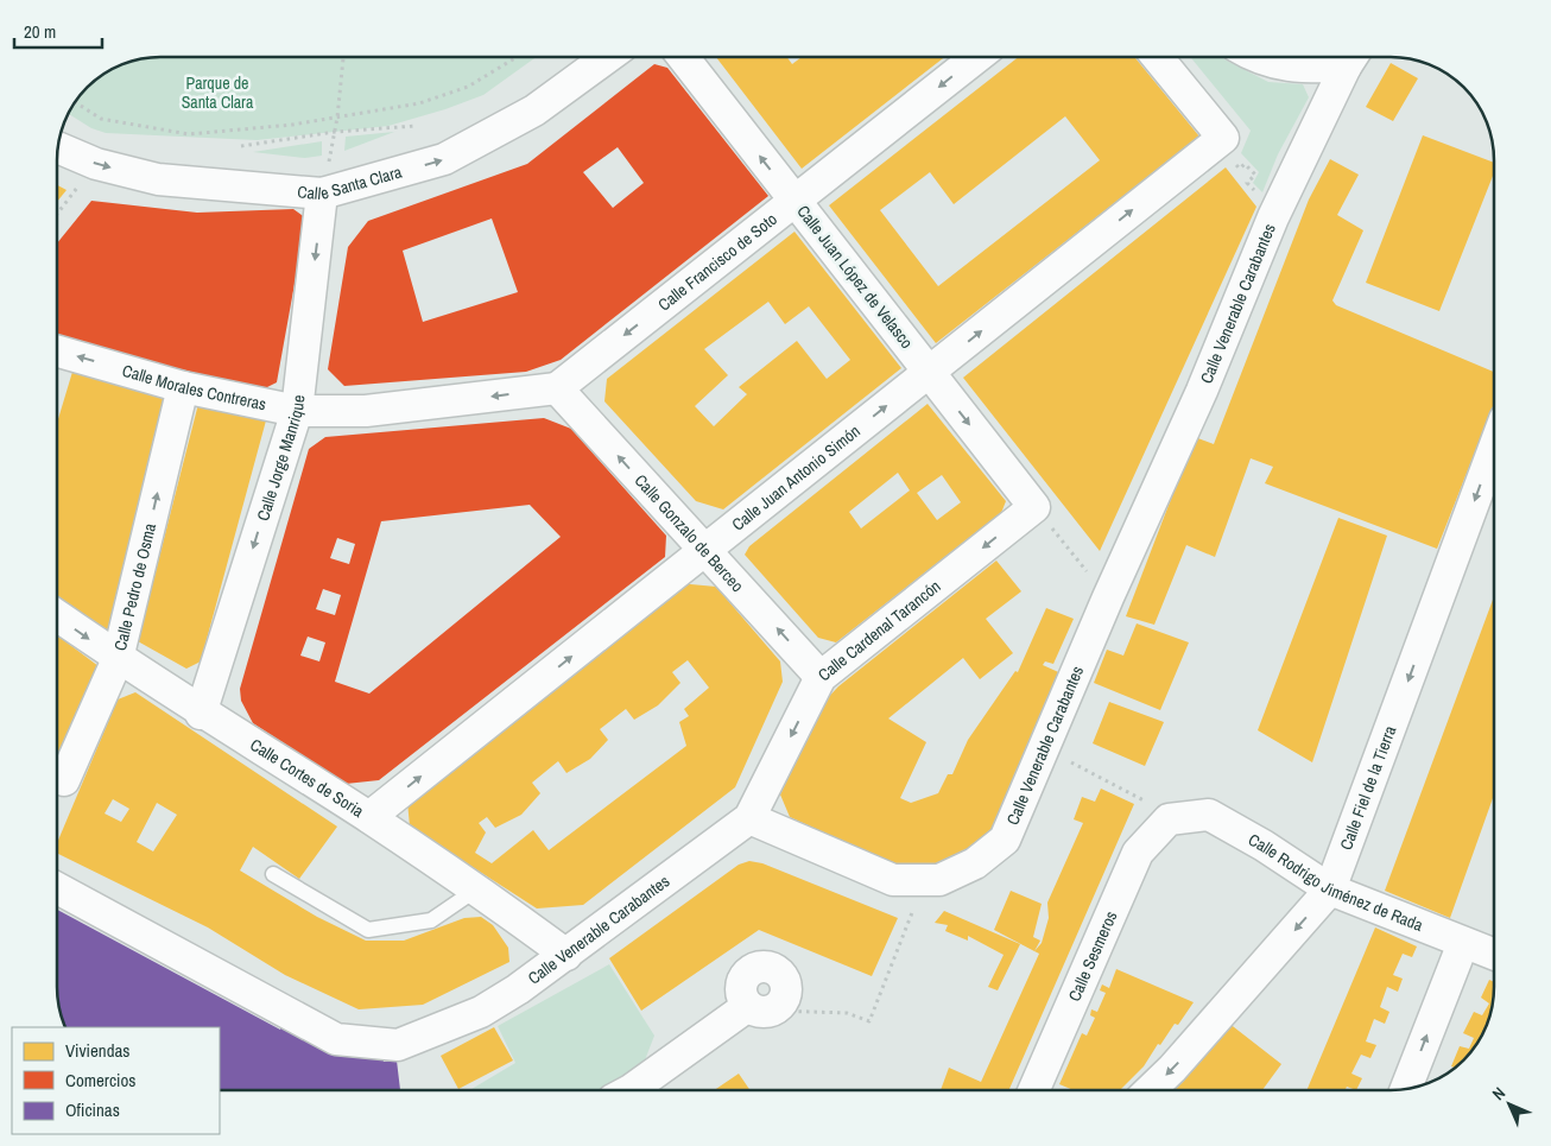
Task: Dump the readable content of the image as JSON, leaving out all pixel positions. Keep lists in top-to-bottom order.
{
  "streets": {
    "street": [
      "Calle Santa Clara",
      "Calle Francisco de Soto",
      "Calle Juan López de Velasco",
      "Calle Venerable Carabantes",
      "Calle Morales Contreras",
      "Calle Jorge Manrique",
      "Calle Juan Antonio Simón",
      "Calle Gonzalo de Berceo",
      "Calle Pedro de Osma",
      "Calle Cardenal Tarancón",
      "Calle Cortes de Soria",
      "Calle Fiel de la Tierra",
      "Calle Rodrigo Jiménez de Rada",
      "Calle Sesmeros"
    ]
  },
  "crossings": [
    ["Calle Santa Clara", "Calle Jorge Manrique"],
    ["Calle Francisco de Soto", "Calle Juan López de Velasco"],
    ["Calle Francisco de Soto", "Calle Morales Contreras"],
    ["Calle Francisco de Soto", "Calle Gonzalo de Berceo"],
    ["Calle Juan López de Velasco", "Calle Juan Antonio Simón"],
    ["Calle Juan López de Velasco", "Calle Cardenal Tarancón"],
    ["Calle Venerable Carabantes", "Calle Cardenal Tarancón"],
    ["Calle Venerable Carabantes", "Calle Cortes de Soria"],
    ["Calle Morales Contreras", "Calle Jorge Manrique"],
    ["Calle Morales Contreras", "Calle Gonzalo de Berceo"],
    ["Calle Morales Contreras", "Calle Pedro de Osma"],
    ["Calle Jorge Manrique", "Calle Cortes de Soria"],
    ["Calle Juan Antonio Simón", "Calle Gonzalo de Berceo"],
    ["Calle Juan Antonio Simón", "Calle Cortes de Soria"],
    ["Calle Gonzalo de Berceo", "Calle Cardenal Tarancón"],
    ["Calle Pedro de Osma", "Calle Cortes de Soria"],
    ["Calle Fiel de la Tierra", "Calle Rodrigo Jiménez de Rada"],
    ["Calle Rodrigo Jiménez de Rada", "Calle Sesmeros"]
  ],
  "one_way": [
    "Calle Santa Clara",
    "Calle Francisco de Soto",
    "Calle Morales Contreras",
    "Calle Jorge Manrique",
    "Calle Juan Antonio Simón",
    "Calle Gonzalo de Berceo",
    "Calle Pedro de Osma",
    "Calle Cardenal Tarancón",
    "Calle Fiel de la Tierra"
  ],
  "parks": ["Parque de Santa Clara"],
  "legend": ["Viviendas", "Comercios", "Oficinas"],
  "scale_bar": "20 m",
  "north": "top left"
}
